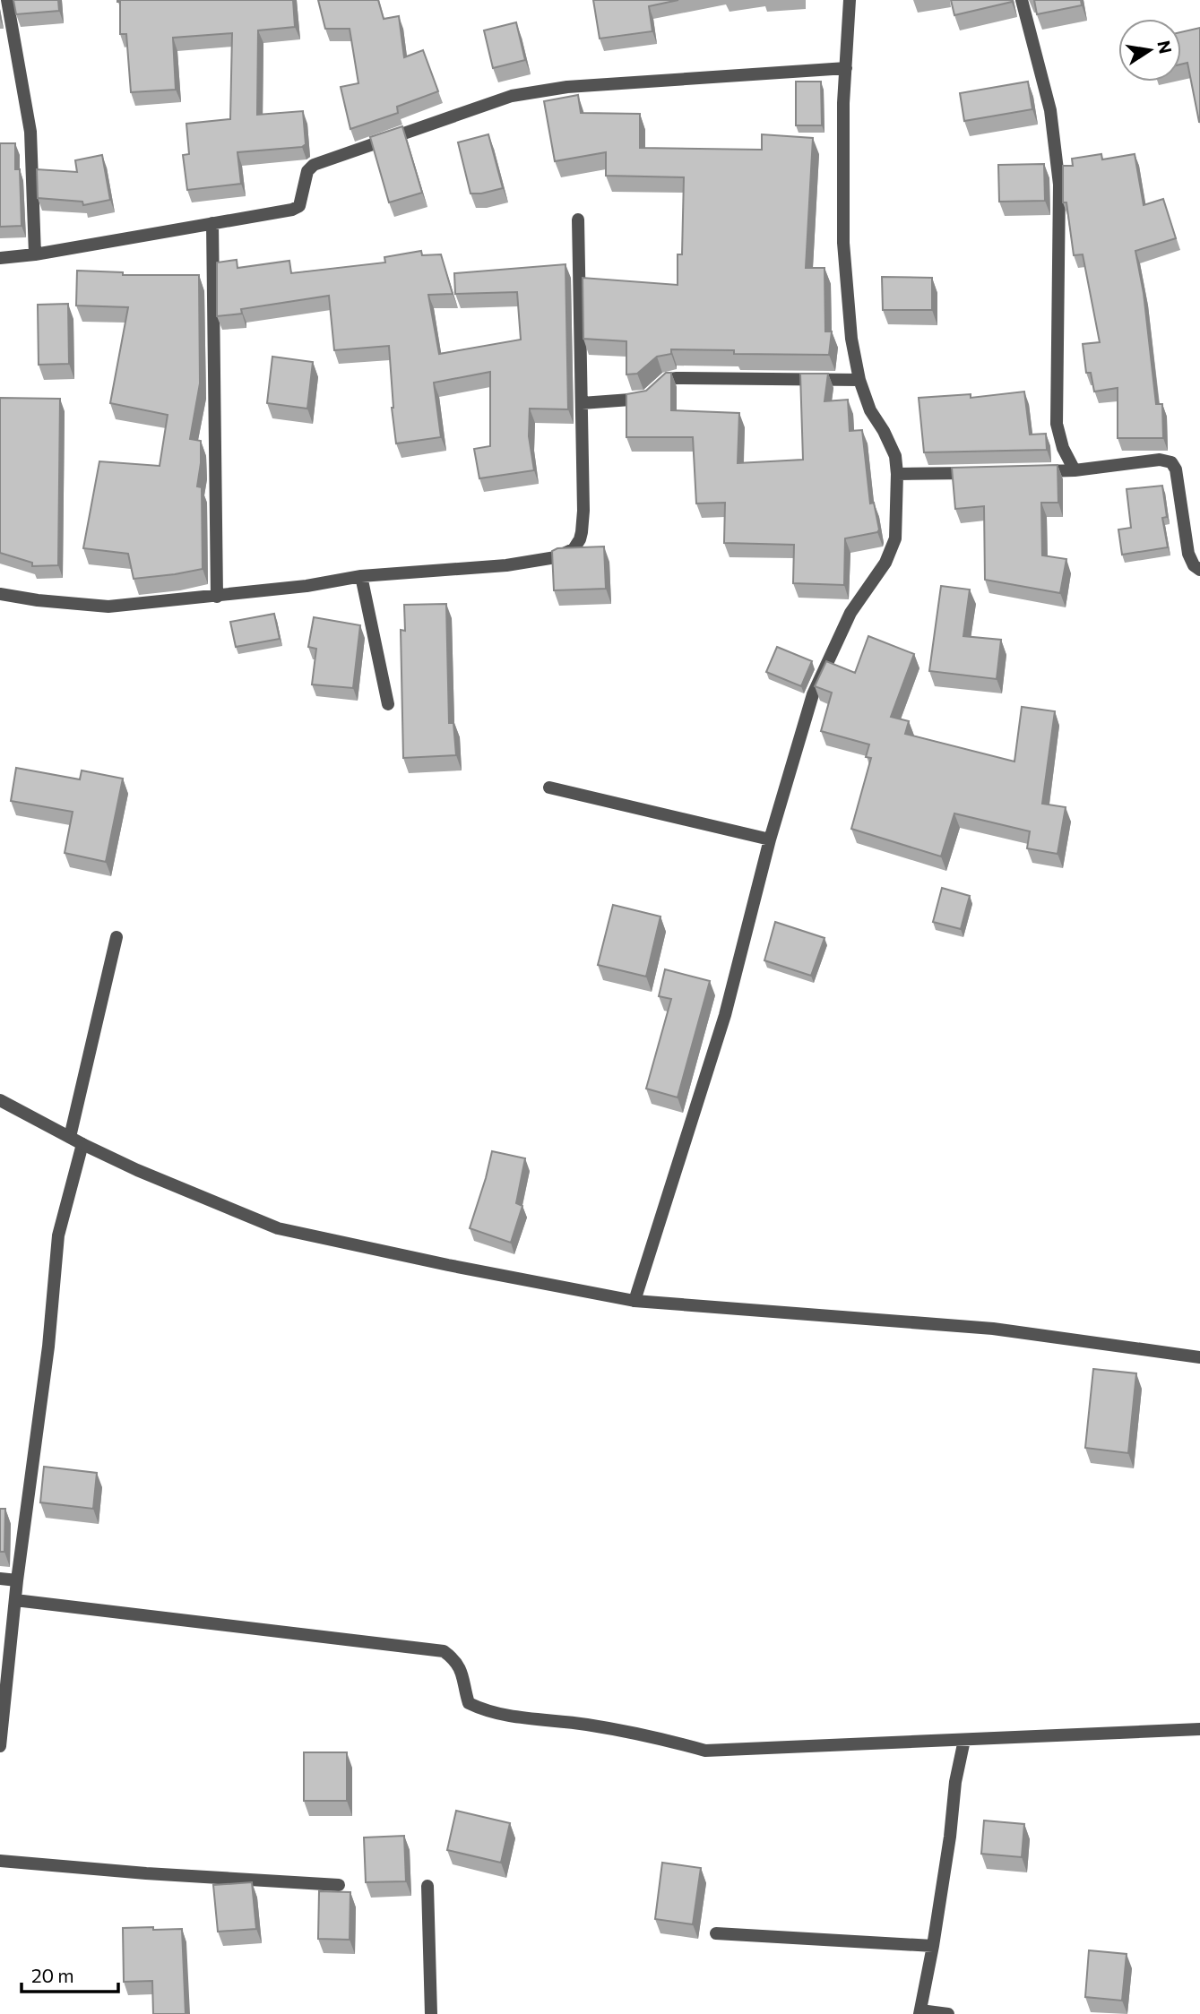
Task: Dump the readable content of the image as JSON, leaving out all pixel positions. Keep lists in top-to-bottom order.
{
  "scale_bar": "20 m",
  "north": "right"
}
